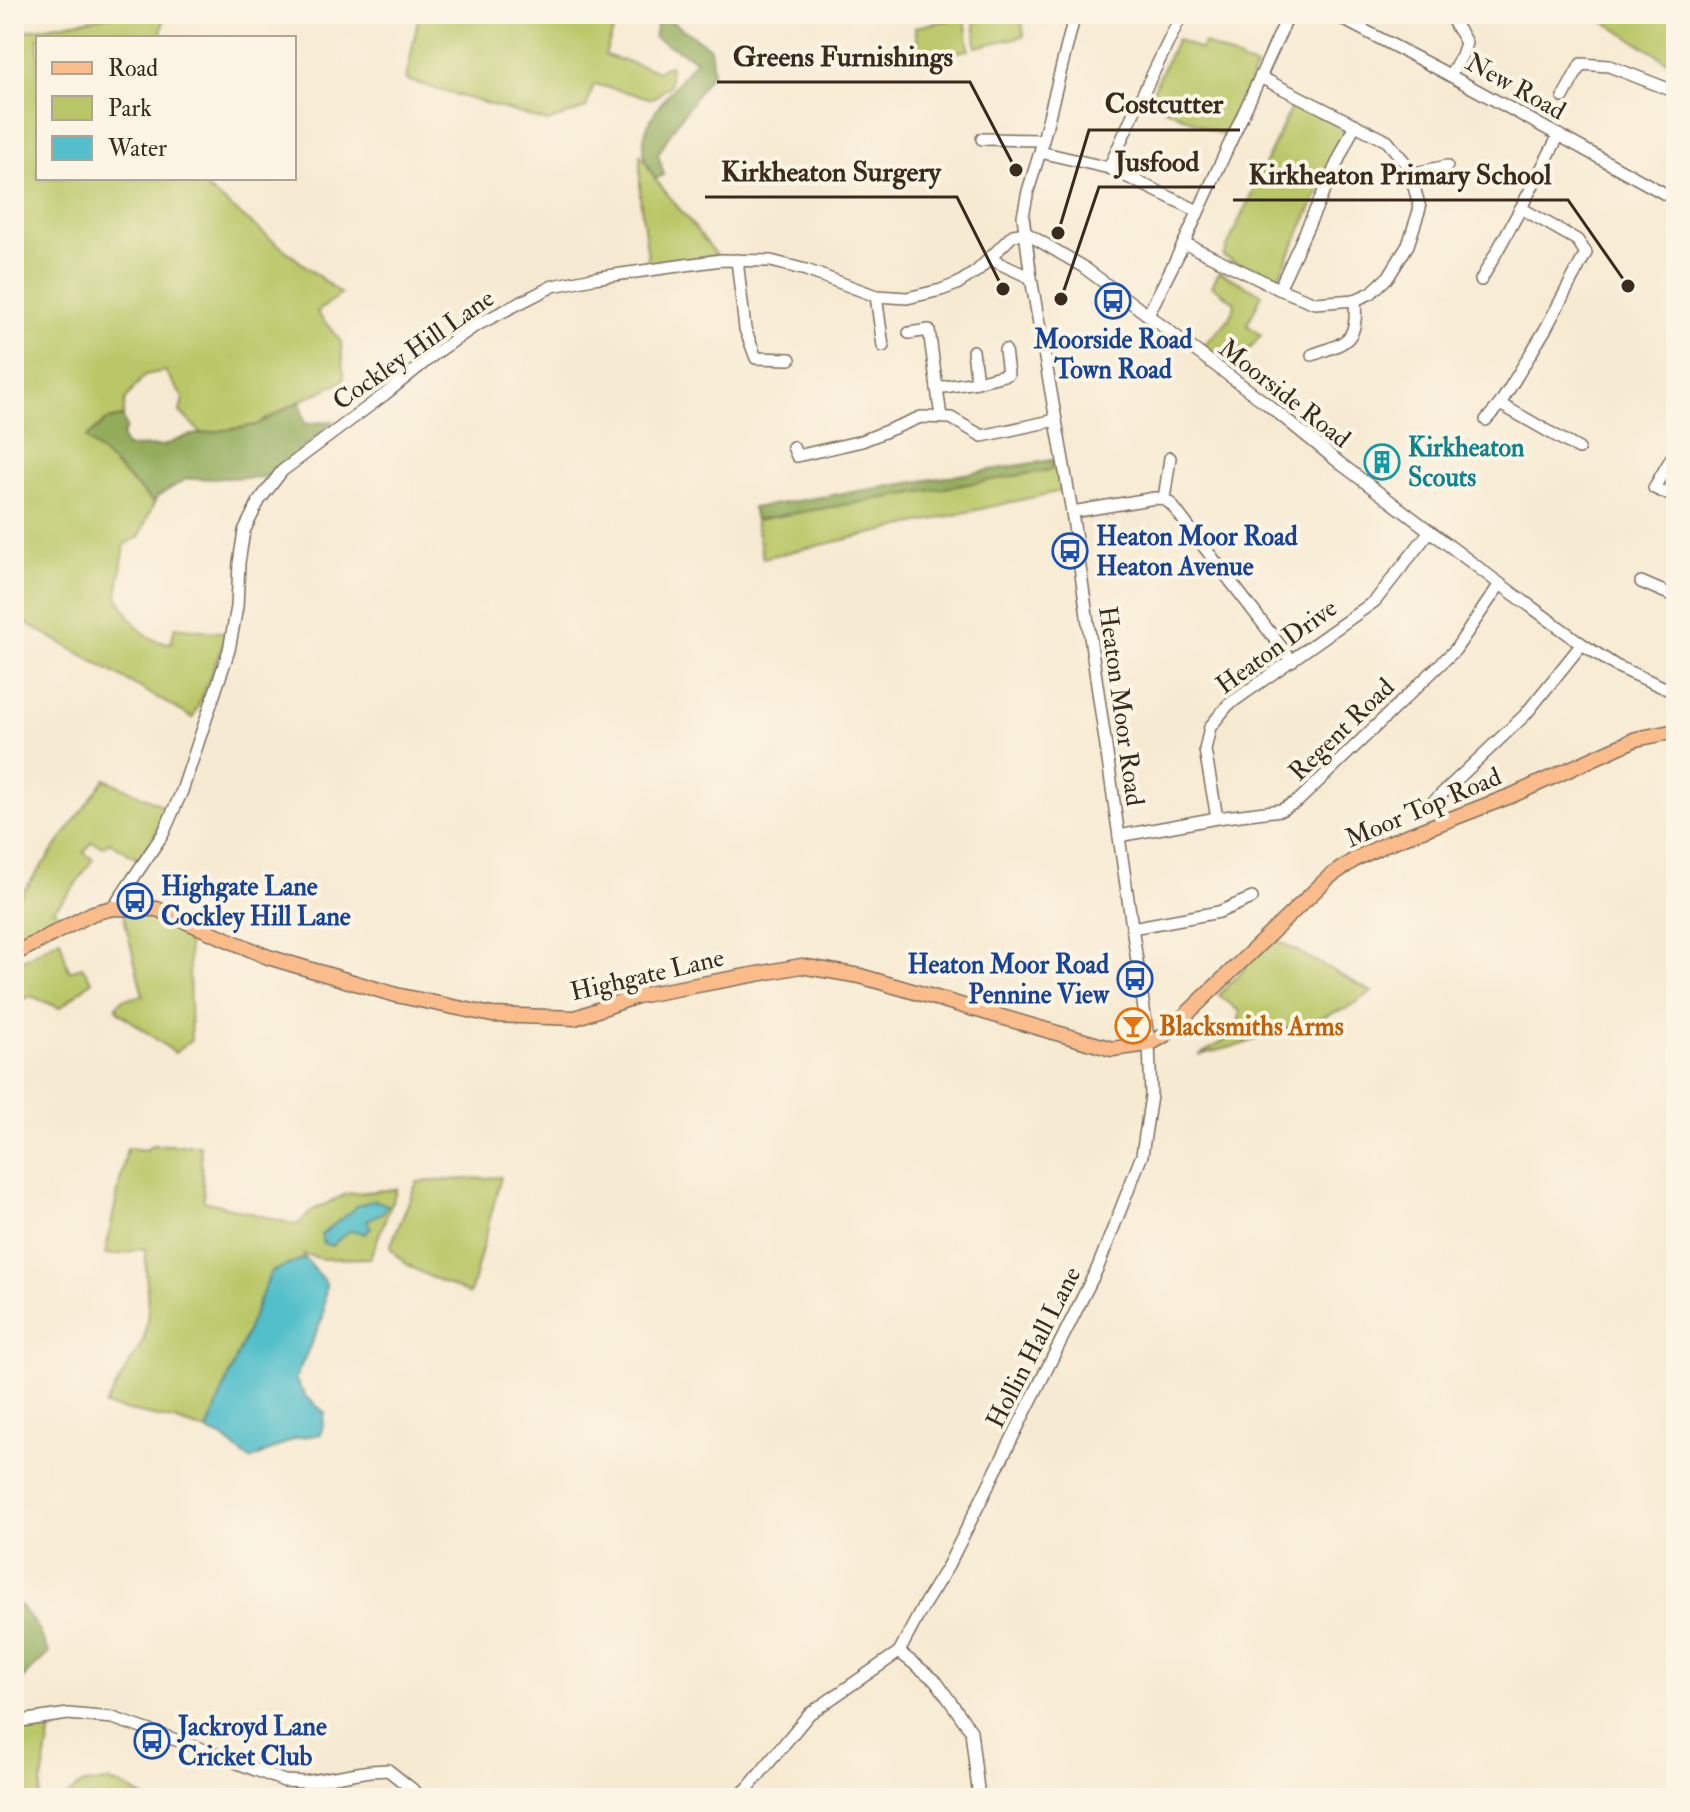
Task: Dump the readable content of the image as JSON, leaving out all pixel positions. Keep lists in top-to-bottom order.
{
  "streets": {
    "main road": ["Moor Top Road", "Highgate Lane"],
    "street": [
      "New Road",
      "Cockley Hill Lane",
      "Moorside Road",
      "Heaton Drive",
      "Heaton Moor Road",
      "Regent Road",
      "Hollin Hall Lane"
    ]
  },
  "crossings": [
    ["Cockley Hill Lane", "Moorside Road"],
    ["Cockley Hill Lane", "Heaton Moor Road"],
    ["Cockley Hill Lane", "Highgate Lane"],
    ["Moorside Road", "Heaton Drive"],
    ["Moorside Road", "Heaton Moor Road"],
    ["Moorside Road", "Regent Road"],
    ["Heaton Drive", "Regent Road"],
    ["Heaton Moor Road", "Regent Road"],
    ["Heaton Moor Road", "Moor Top Road"],
    ["Heaton Moor Road", "Highgate Lane"],
    ["Heaton Moor Road", "Hollin Hall Lane"],
    ["Moor Top Road", "Highgate Lane"],
    ["Moor Top Road", "Hollin Hall Lane"],
    ["Highgate Lane", "Hollin Hall Lane"]
  ],
  "places": {
    "other": [
      "Greens Furnishings",
      "Costcutter",
      "Kirkheaton Primary School",
      "Kirkheaton Surgery",
      "Jusfood"
    ],
    "bus stop": [
      "Moorside Road Town Road",
      "Heaton Moor Road Heaton Avenue",
      "Highgate Lane Cockley Hill Lane",
      "Heaton Moor Road Pennine View",
      "Jackroyd Lane Cricket Club"
    ],
    "building": ["Kirkheaton Scouts"],
    "bar": ["Blacksmiths Arms"]
  },
  "legend": ["Road", "Park", "Water"]
}
